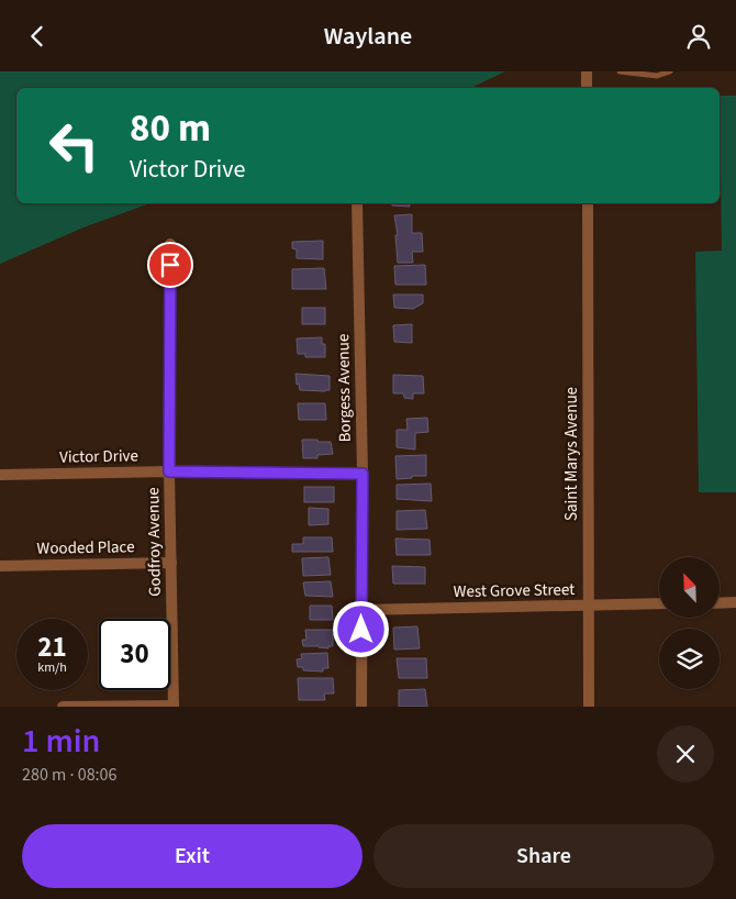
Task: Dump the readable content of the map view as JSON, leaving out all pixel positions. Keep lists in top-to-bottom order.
{
  "streets": {
    "street": [
      "Borgess Avenue",
      "Saint Marys Avenue",
      "Victor Drive",
      "Godfroy Avenue",
      "Wooded Place",
      "West Grove Street"
    ]
  },
  "crossings": [
    ["Borgess Avenue", "Victor Drive"],
    ["Borgess Avenue", "West Grove Street"],
    ["Saint Marys Avenue", "West Grove Street"],
    ["Victor Drive", "Godfroy Avenue"],
    ["Godfroy Avenue", "Wooded Place"]
  ],
  "north": "top left",
  "page": {
    "header": "Waylane",
    "turn": ["80 m", "Victor Drive"],
    "speed": "21 km/h",
    "limit": "30",
    "heading": ["1 min", "280 m · 08:06"],
    "buttons": ["Exit", "Share"]
  }
}
